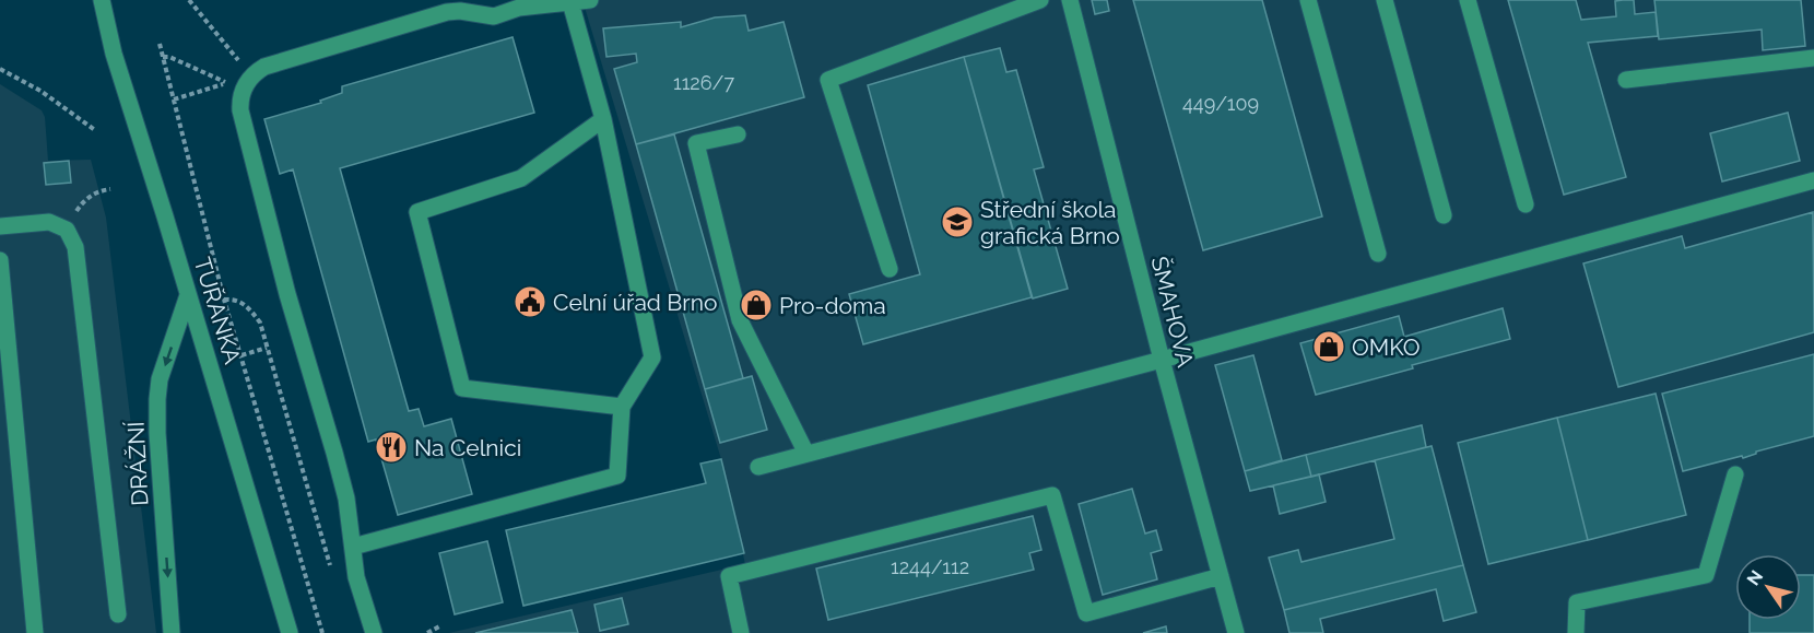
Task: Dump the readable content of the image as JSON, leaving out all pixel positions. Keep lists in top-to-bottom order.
{
  "streets": {
    "street": ["TUŘANKA", "ŠMAHOVA", "DRÁŽNÍ"]
  },
  "crossings": [
    ["TUŘANKA", "DRÁŽNÍ"]
  ],
  "places": {
    "school or university": ["Střední škola grafická Brno"],
    "public building": ["Celní úřad Brno"],
    "shop": ["Pro-doma", "OMKO"],
    "restaurant": ["Na Celnici"]
  },
  "house_numbers": ["1126/7", "449/109", "1244/112"],
  "north": "top left"
}
